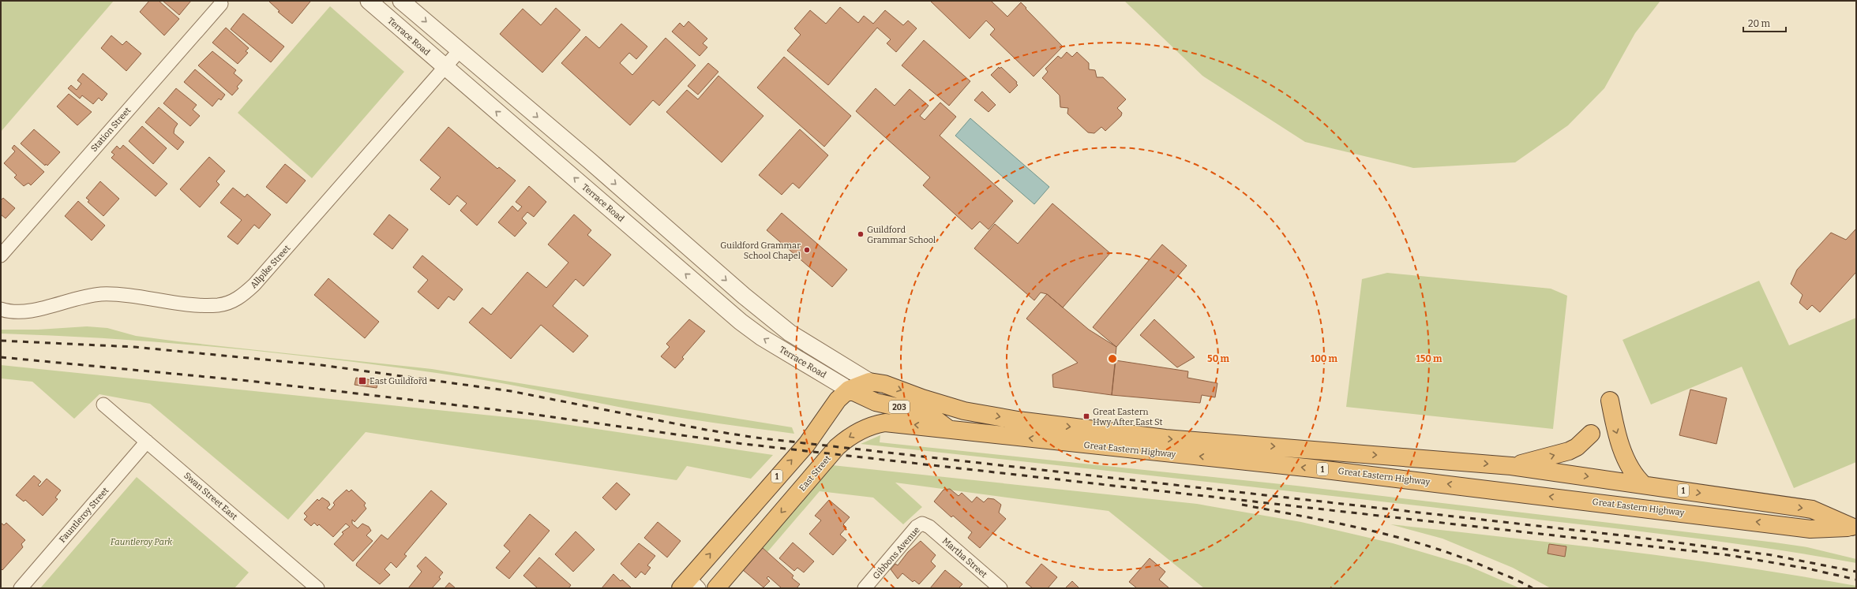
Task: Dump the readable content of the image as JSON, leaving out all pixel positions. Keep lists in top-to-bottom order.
{
  "streets": {
    "highway": [
      "203",
      "Great Eastern Highway",
      "1",
      "East Street"
    ],
    "street": [
      "Terrace Road",
      "Station Street",
      "Allpike Street",
      "Swan Street East",
      "Fauntleroy Street",
      "Gibbons Avenue",
      "Martha Street"
    ]
  },
  "crossings": [
    ["Terrace Road", "Allpike Street"],
    ["Terrace Road", "203"],
    ["Terrace Road", "Great Eastern Highway"],
    ["Terrace Road", "1"],
    ["203", "Great Eastern Highway"],
    ["203", "1"],
    ["203", "East Street"],
    ["Great Eastern Highway", "1"],
    ["Great Eastern Highway", "East Street"],
    ["Swan Street East", "Fauntleroy Street"],
    ["Gibbons Avenue", "Martha Street"]
  ],
  "parks": ["Fauntleroy Park"],
  "places": {
    "other": ["Guildford Grammar School", "Guildford Grammar School Chapel"],
    "transit": ["East Guildford", "Great Eastern Hwy After East St"]
  },
  "scale_bar": "20 m",
  "rings": ["50 m", "100 m", "150 m"]
}
